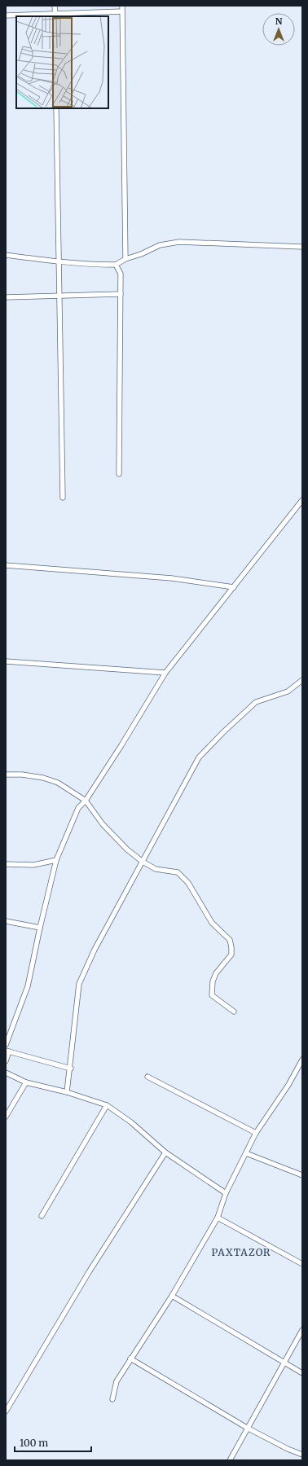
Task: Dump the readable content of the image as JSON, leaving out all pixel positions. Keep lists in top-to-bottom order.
{
  "districts": ["PAXTAZOR"],
  "scale_bar": "100 m",
  "north": "top"
}
